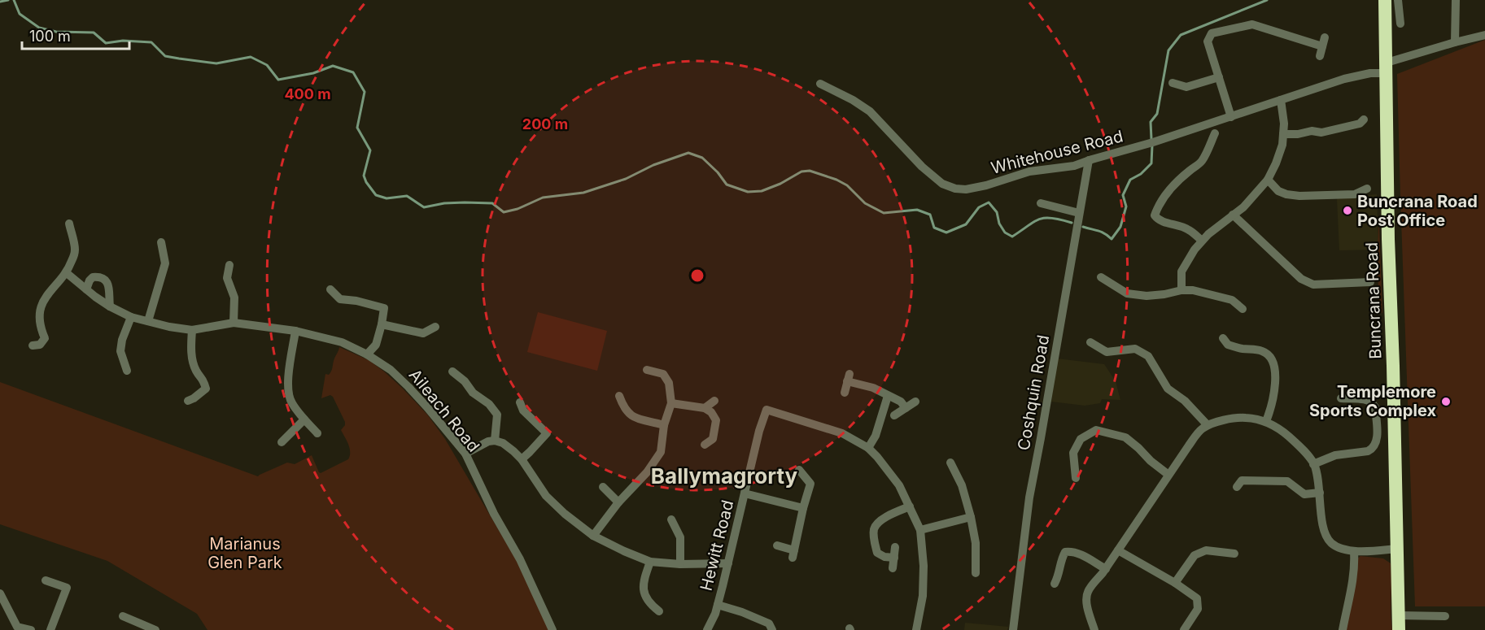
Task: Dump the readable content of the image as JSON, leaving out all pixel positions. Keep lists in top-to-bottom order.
{
  "streets": {
    "highway": ["Buncrana Road"],
    "street": [
      "Whitehouse Road",
      "Coshquin Road",
      "Aileach Road",
      "Hewitt Road"
    ]
  },
  "crossings": [
    ["Whitehouse Road", "Buncrana Road"],
    ["Whitehouse Road", "Coshquin Road"]
  ],
  "districts": ["Ballymagrorty"],
  "parks": ["Marianus Glen Park"],
  "places": ["Buncrana Road Post Office", "Templemore Sports Complex"],
  "scale_bar": "100 m",
  "rings": ["400 m", "200 m"]
}
